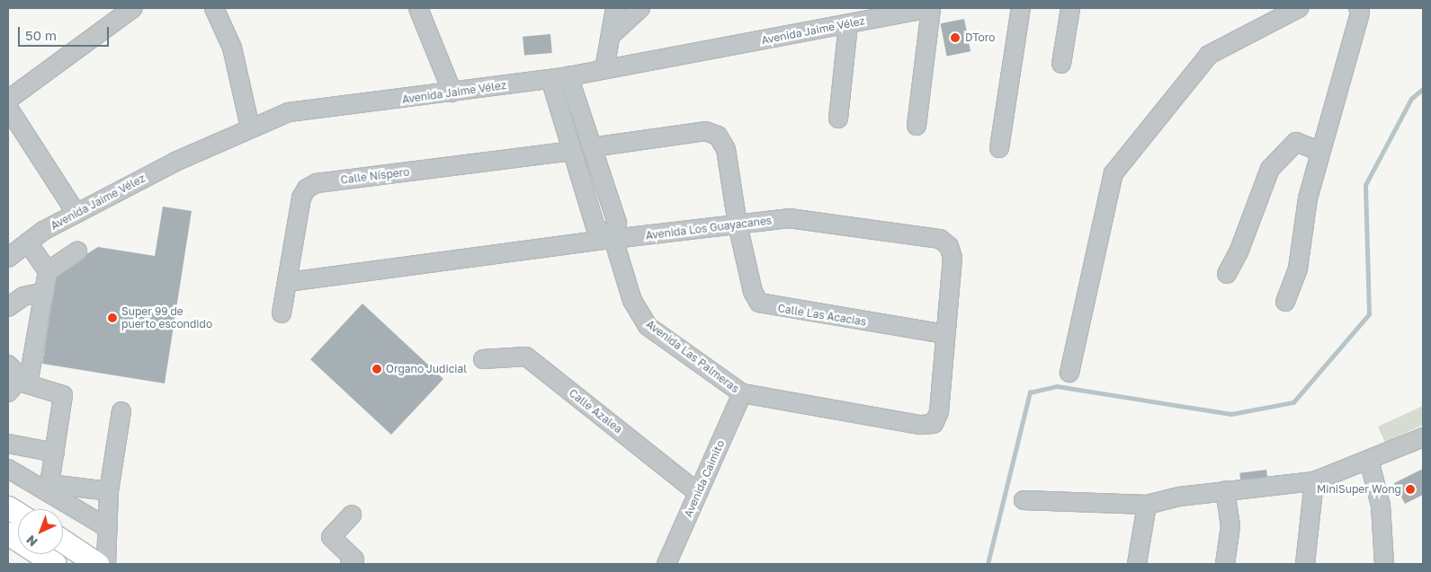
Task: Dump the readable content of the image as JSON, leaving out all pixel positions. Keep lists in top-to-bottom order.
{
  "streets": {
    "street": [
      "Avenida Jaime Vélez",
      "Calle Níspero",
      "Avenida Los Guayacanes",
      "Calle Las Acacias",
      "Avenida Las Palmeras",
      "Calle Azalea",
      "Avenida Caimito"
    ]
  },
  "crossings": [
    ["Avenida Jaime Vélez", "Avenida Las Palmeras"],
    ["Calle Níspero", "Avenida Los Guayacanes"],
    ["Avenida Los Guayacanes", "Calle Las Acacias"],
    ["Avenida Los Guayacanes", "Avenida Las Palmeras"],
    ["Calle Las Acacias", "Avenida Las Palmeras"],
    ["Avenida Las Palmeras", "Avenida Caimito"],
    ["Calle Azalea", "Avenida Caimito"]
  ],
  "places": [
    "DToro",
    "Super 99 de puerto escondido",
    "Organo Judicial",
    "MiniSuper Wong"
  ],
  "scale_bar": "50 m",
  "north": "bottom left"
}
